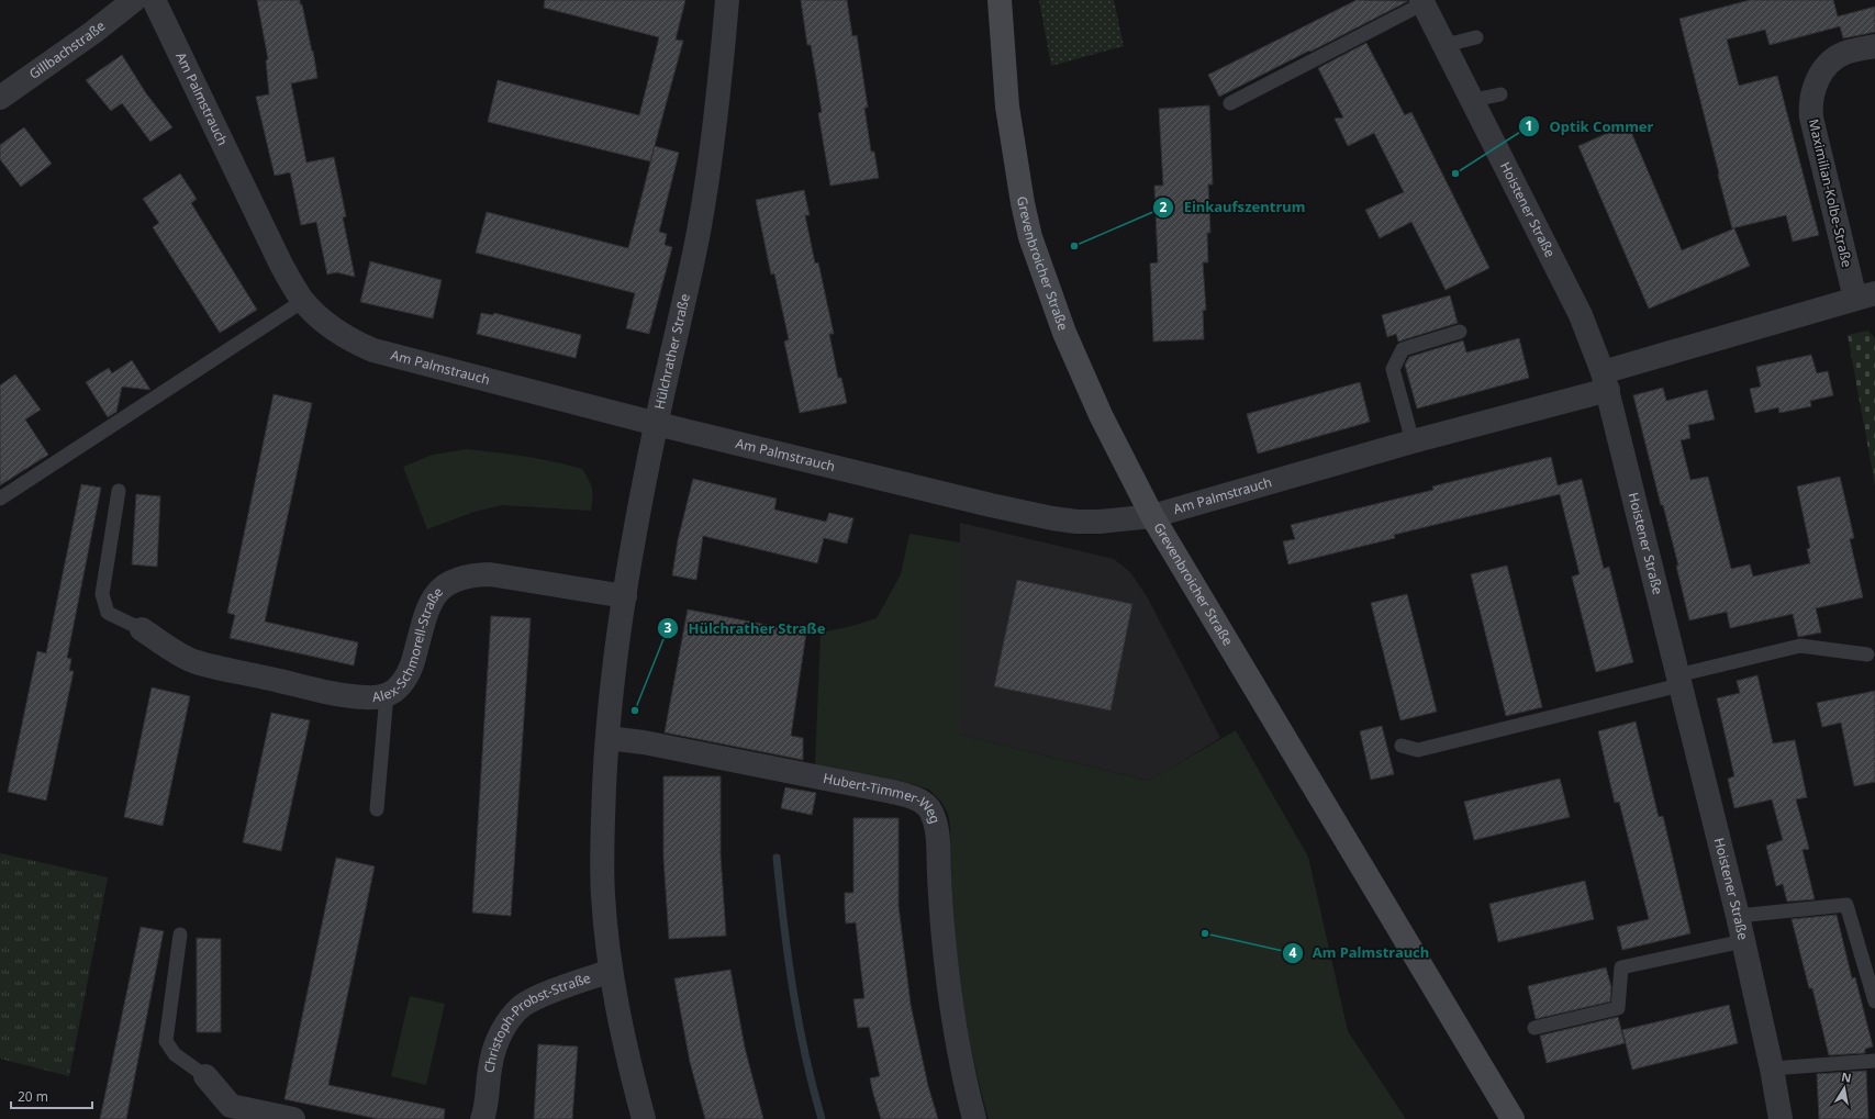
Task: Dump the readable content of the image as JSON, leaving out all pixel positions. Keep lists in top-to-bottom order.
{
  "streets": {
    "main road": ["Grevenbroicher Straße"],
    "street": [
      "Gillbachstraße",
      "Am Palmstrauch",
      "Maximilian-Kolbe-Straße",
      "Hoistener Straße",
      "Hülchrather Straße",
      "Alex-Schmorell-Straße",
      "Hubert-Timmer-Weg",
      "Christoph-Probst-Straße"
    ]
  },
  "crossings": [
    ["Am Palmstrauch", "Maximilian-Kolbe-Straße"],
    ["Am Palmstrauch", "Hoistener Straße"],
    ["Am Palmstrauch", "Grevenbroicher Straße"],
    ["Am Palmstrauch", "Hülchrather Straße"],
    ["Maximilian-Kolbe-Straße", "Hoistener Straße"],
    ["Hülchrather Straße", "Alex-Schmorell-Straße"],
    ["Hülchrather Straße", "Hubert-Timmer-Weg"],
    ["Hülchrather Straße", "Christoph-Probst-Straße"]
  ],
  "places": [
    "Optik Commer",
    "Einkaufszentrum",
    "Hülchrather Straße",
    "Am Palmstrauch"
  ],
  "scale_bar": "20 m",
  "north": "top"
}
